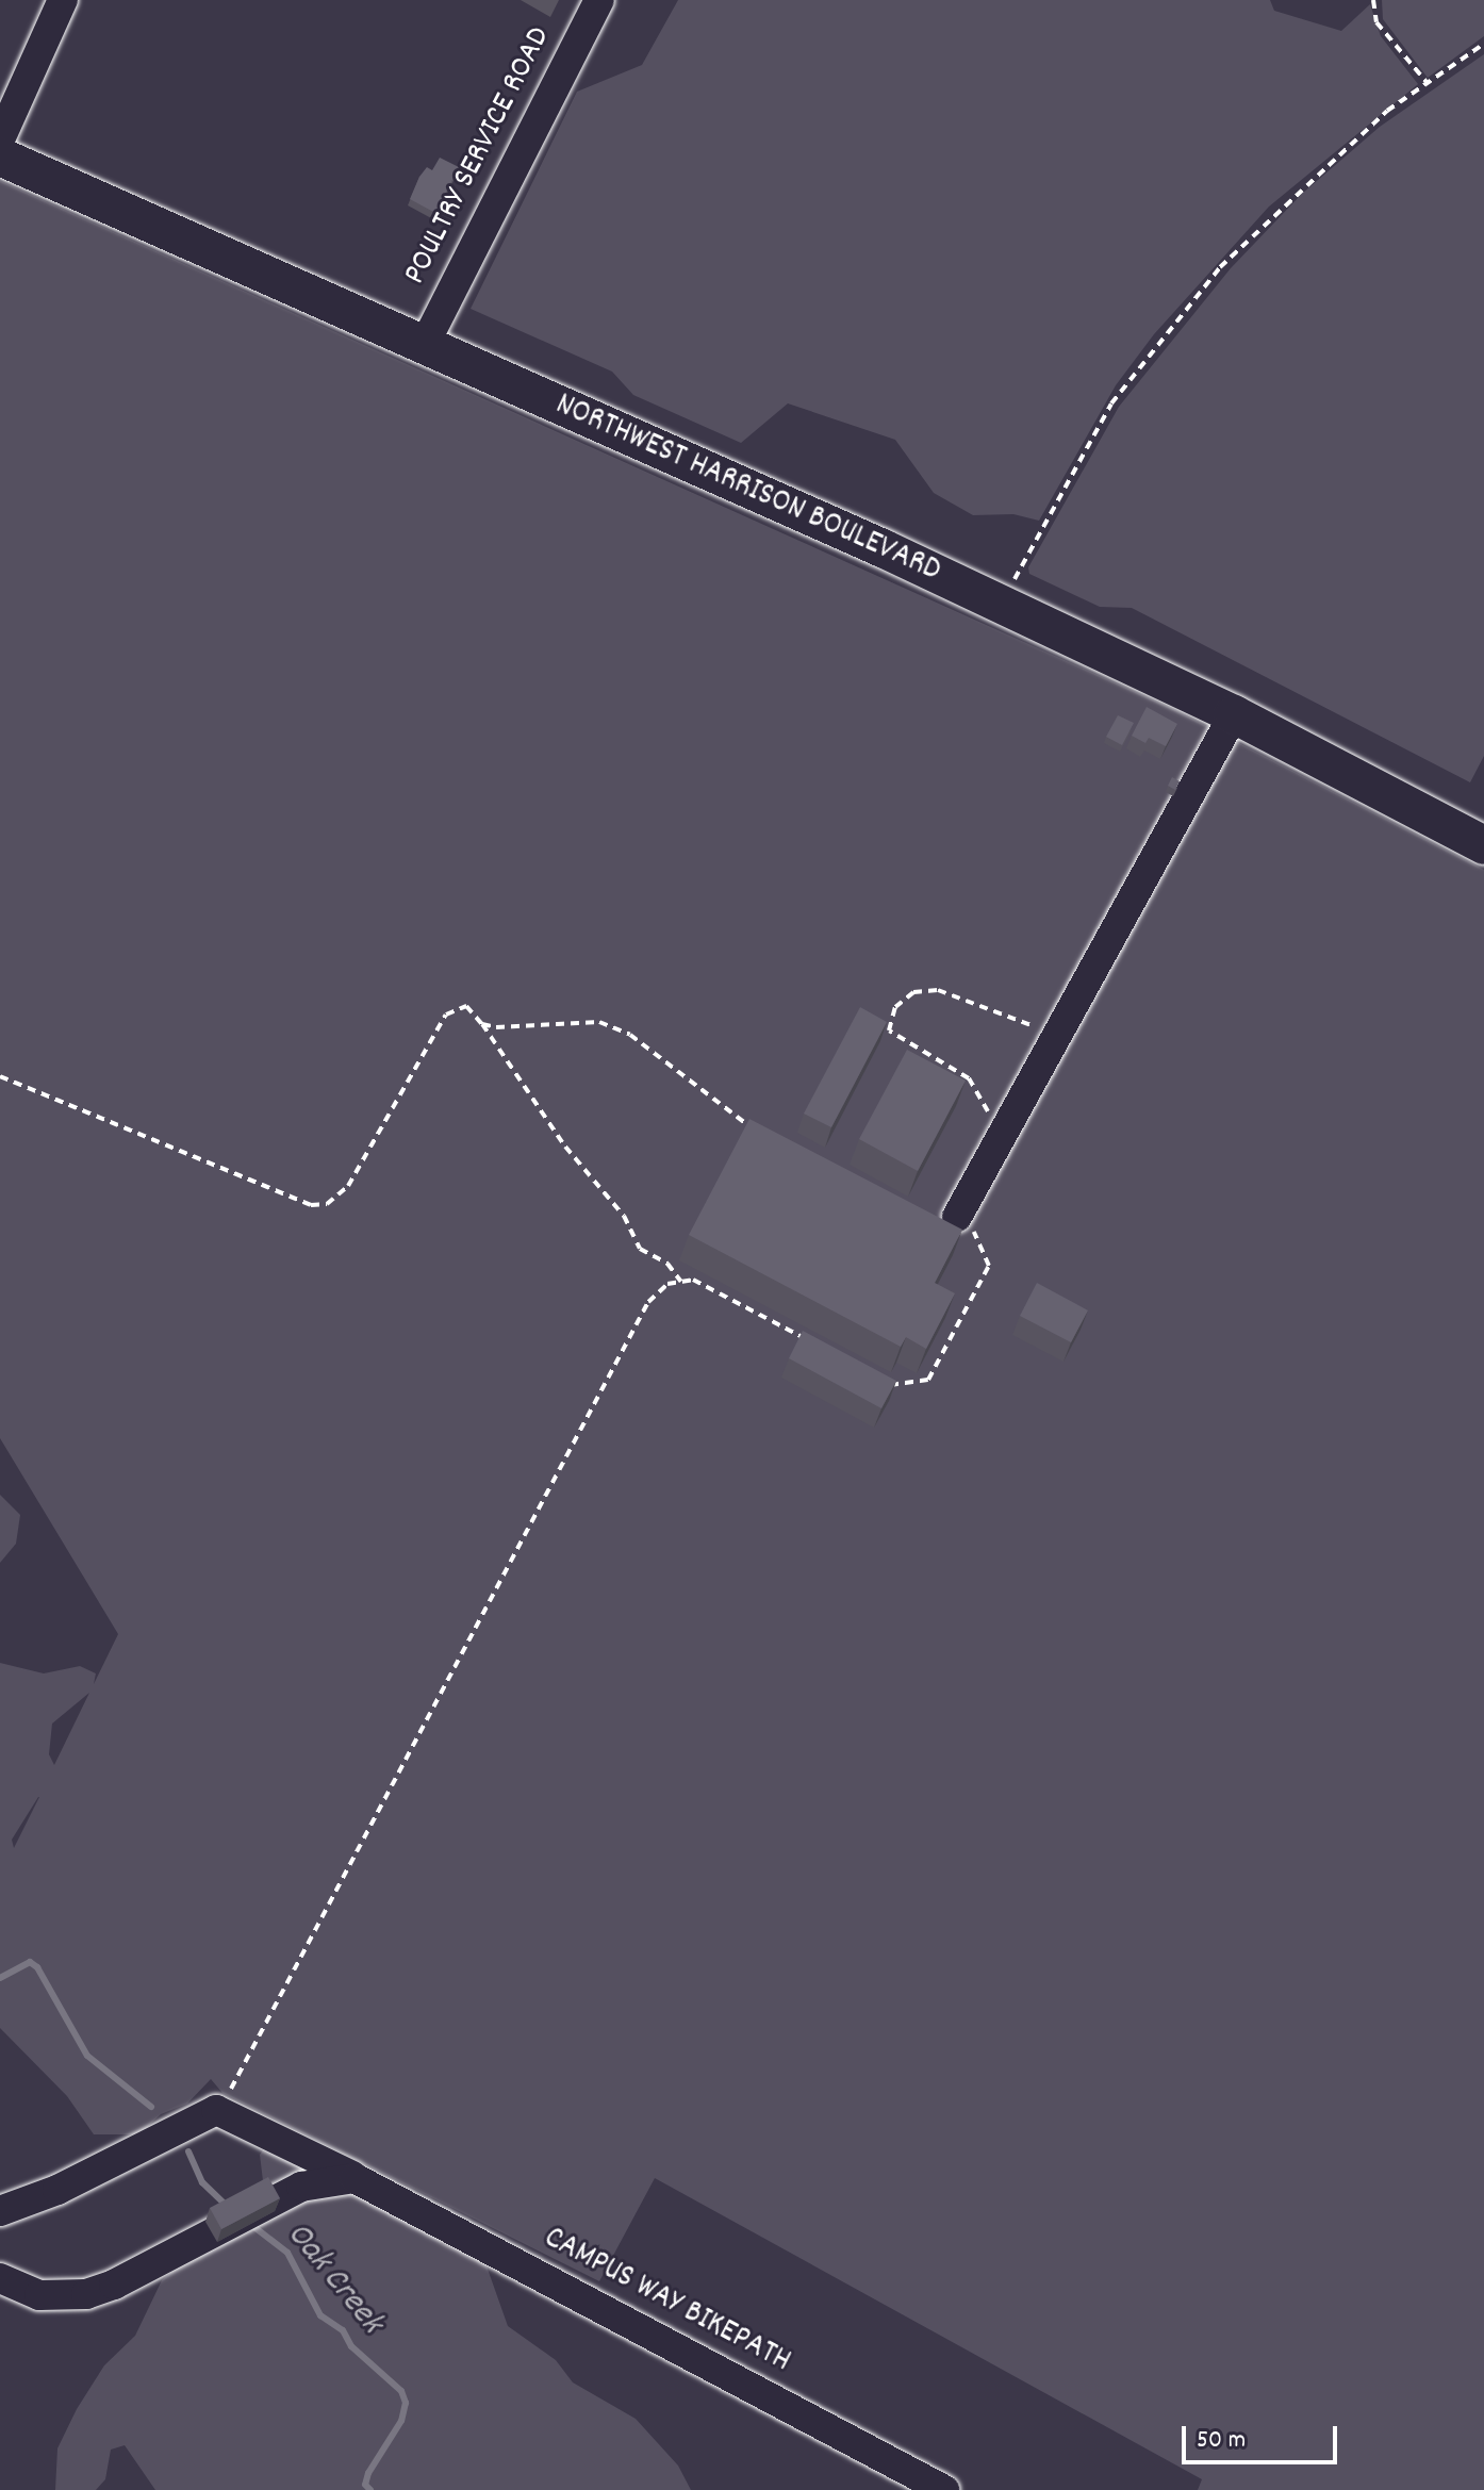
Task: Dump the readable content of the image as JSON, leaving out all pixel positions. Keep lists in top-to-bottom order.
{
  "streets": {
    "main road": ["NORTHWEST HARRISON BOULEVARD"],
    "street": ["POULTRY SERVICE ROAD", "CAMPUS WAY BIKEPATH"]
  },
  "crossings": [
    ["POULTRY SERVICE ROAD", "NORTHWEST HARRISON BOULEVARD"]
  ],
  "water": ["Oak Creek"],
  "scale_bar": "50 m"
}
